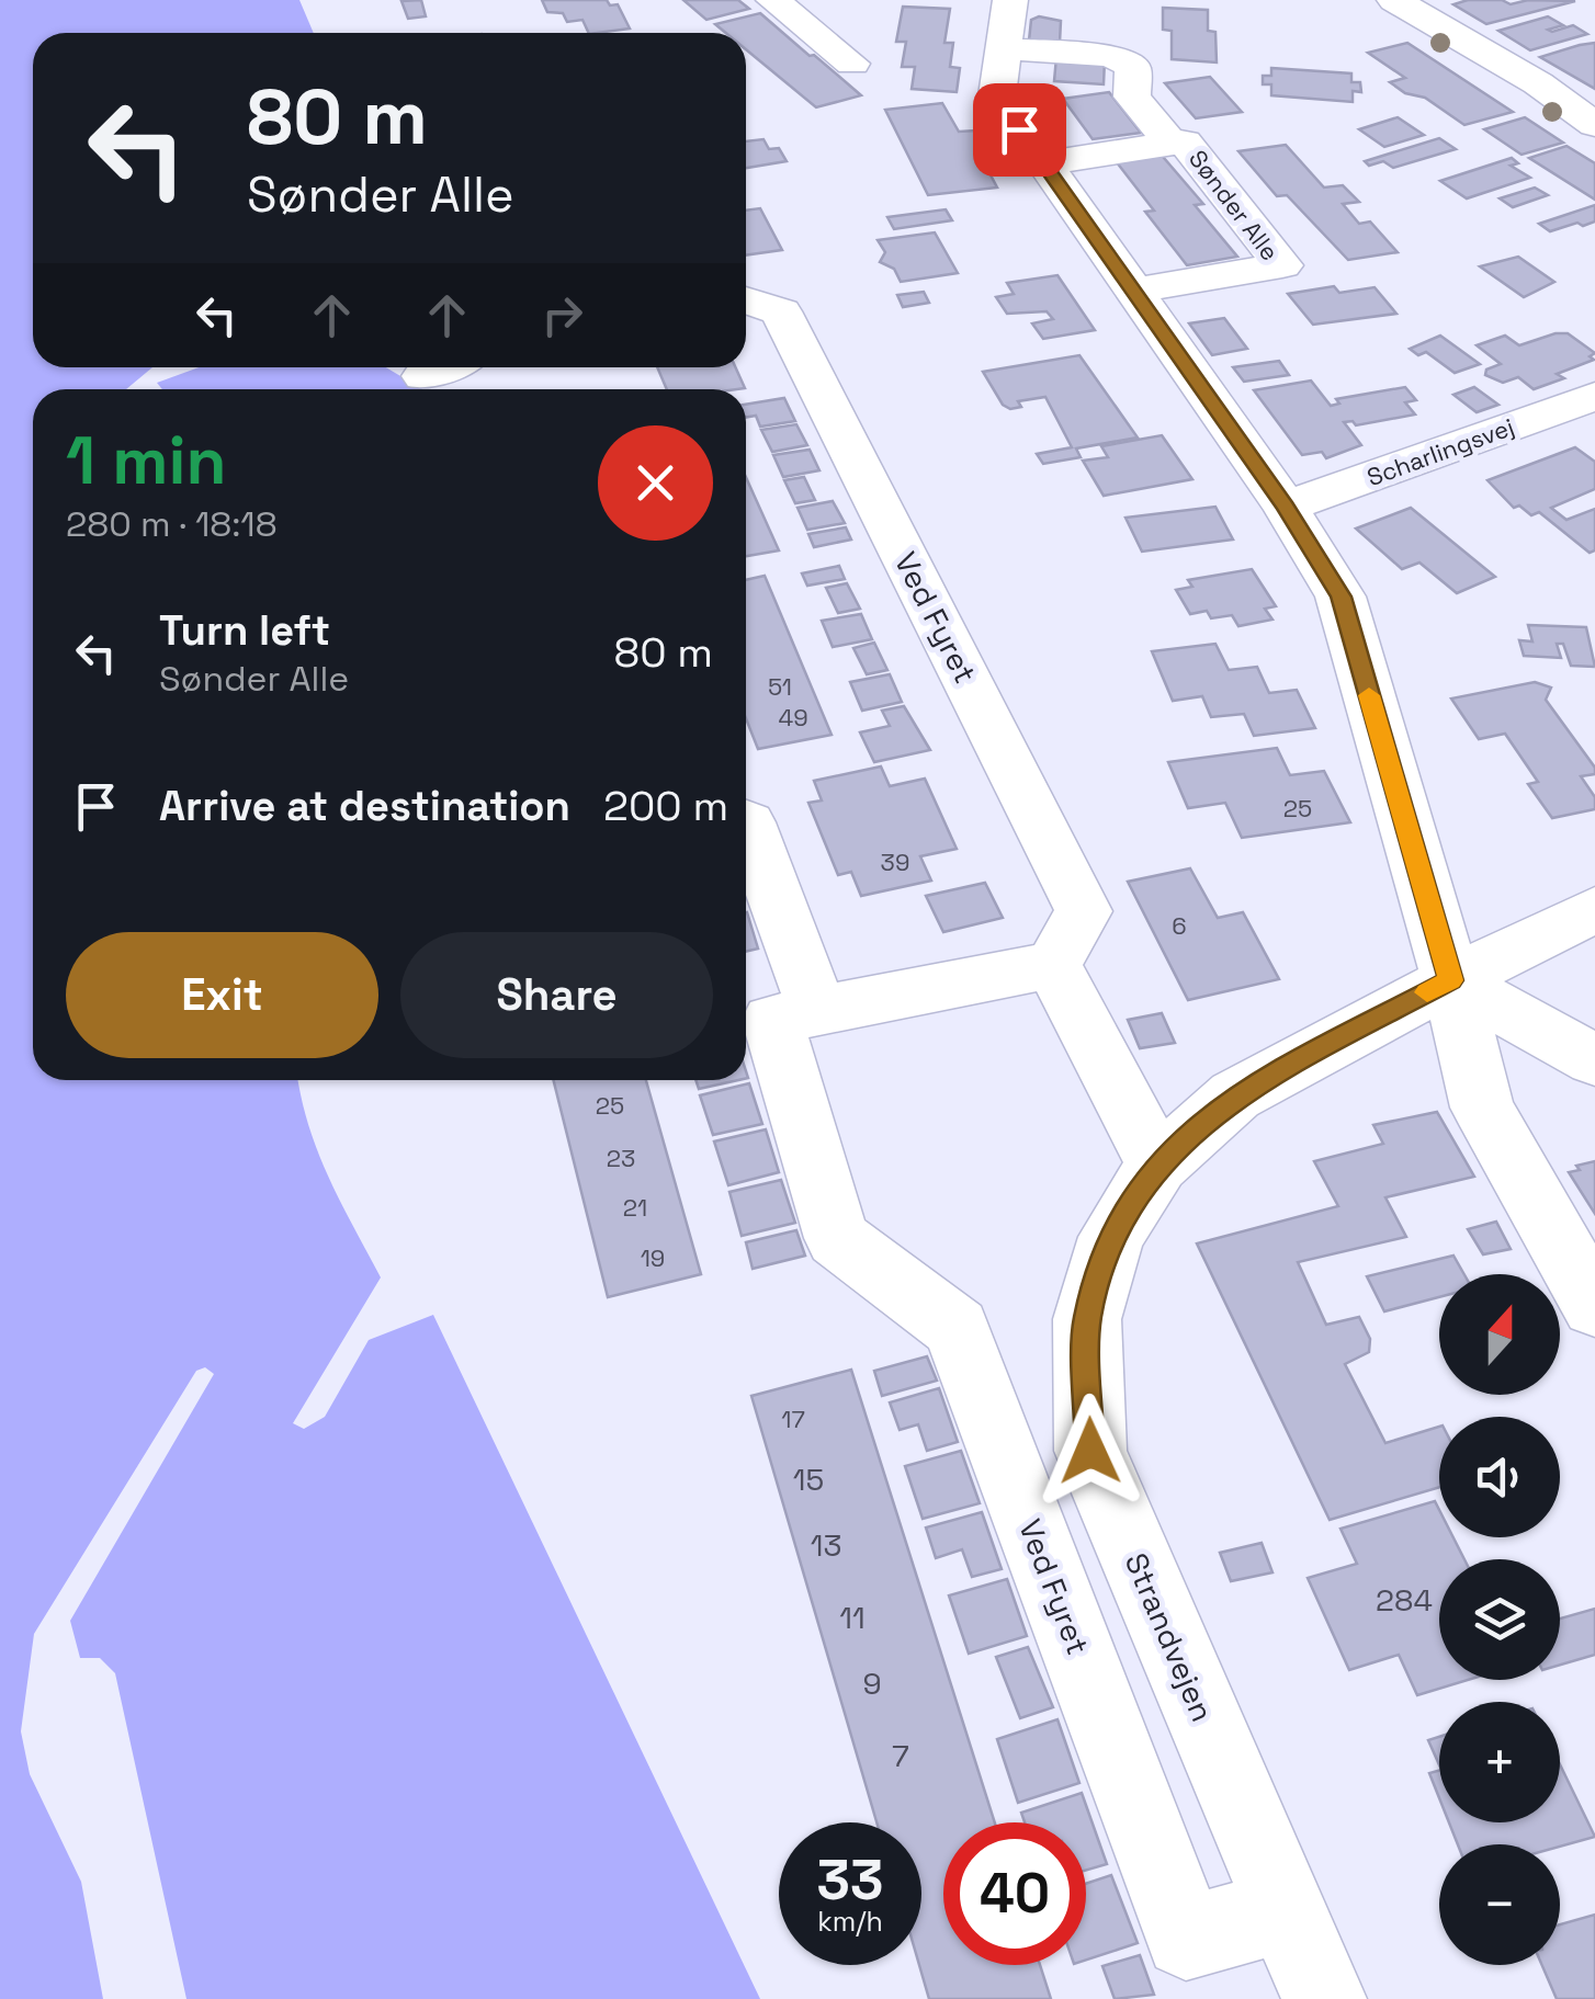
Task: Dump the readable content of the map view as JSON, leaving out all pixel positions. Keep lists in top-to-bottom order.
{
  "streets": {
    "street": [
      "Sønder Alle",
      "Scharlingsvej",
      "Ved Fyret",
      "Strandvejen"
    ]
  },
  "crossings": [
    ["Sønder Alle", "Scharlingsvej"],
    ["Sønder Alle", "Strandvejen"],
    ["Ved Fyret", "Strandvejen"]
  ],
  "house_numbers": [
    "51",
    "49",
    "25",
    "39",
    "6",
    "25",
    "23",
    "21",
    "19",
    "17",
    "15",
    "13",
    "284",
    "11",
    "9",
    "7"
  ],
  "north": "top",
  "page": {
    "turn": ["80 m", "Sønder Alle"],
    "heading": ["1 min", "280 m · 18:18"],
    "list": [
      {
        "name": "Turn left",
        "note": "Sønder Alle",
        "value": "80 m"
      },
      {
        "name": "Arrive at destination",
        "value": "200 m"
      }
    ],
    "buttons": ["Exit", "Share"],
    "map_buttons": ["+", "−"],
    "speed": "33 km/h",
    "limit": "40"
  }
}
